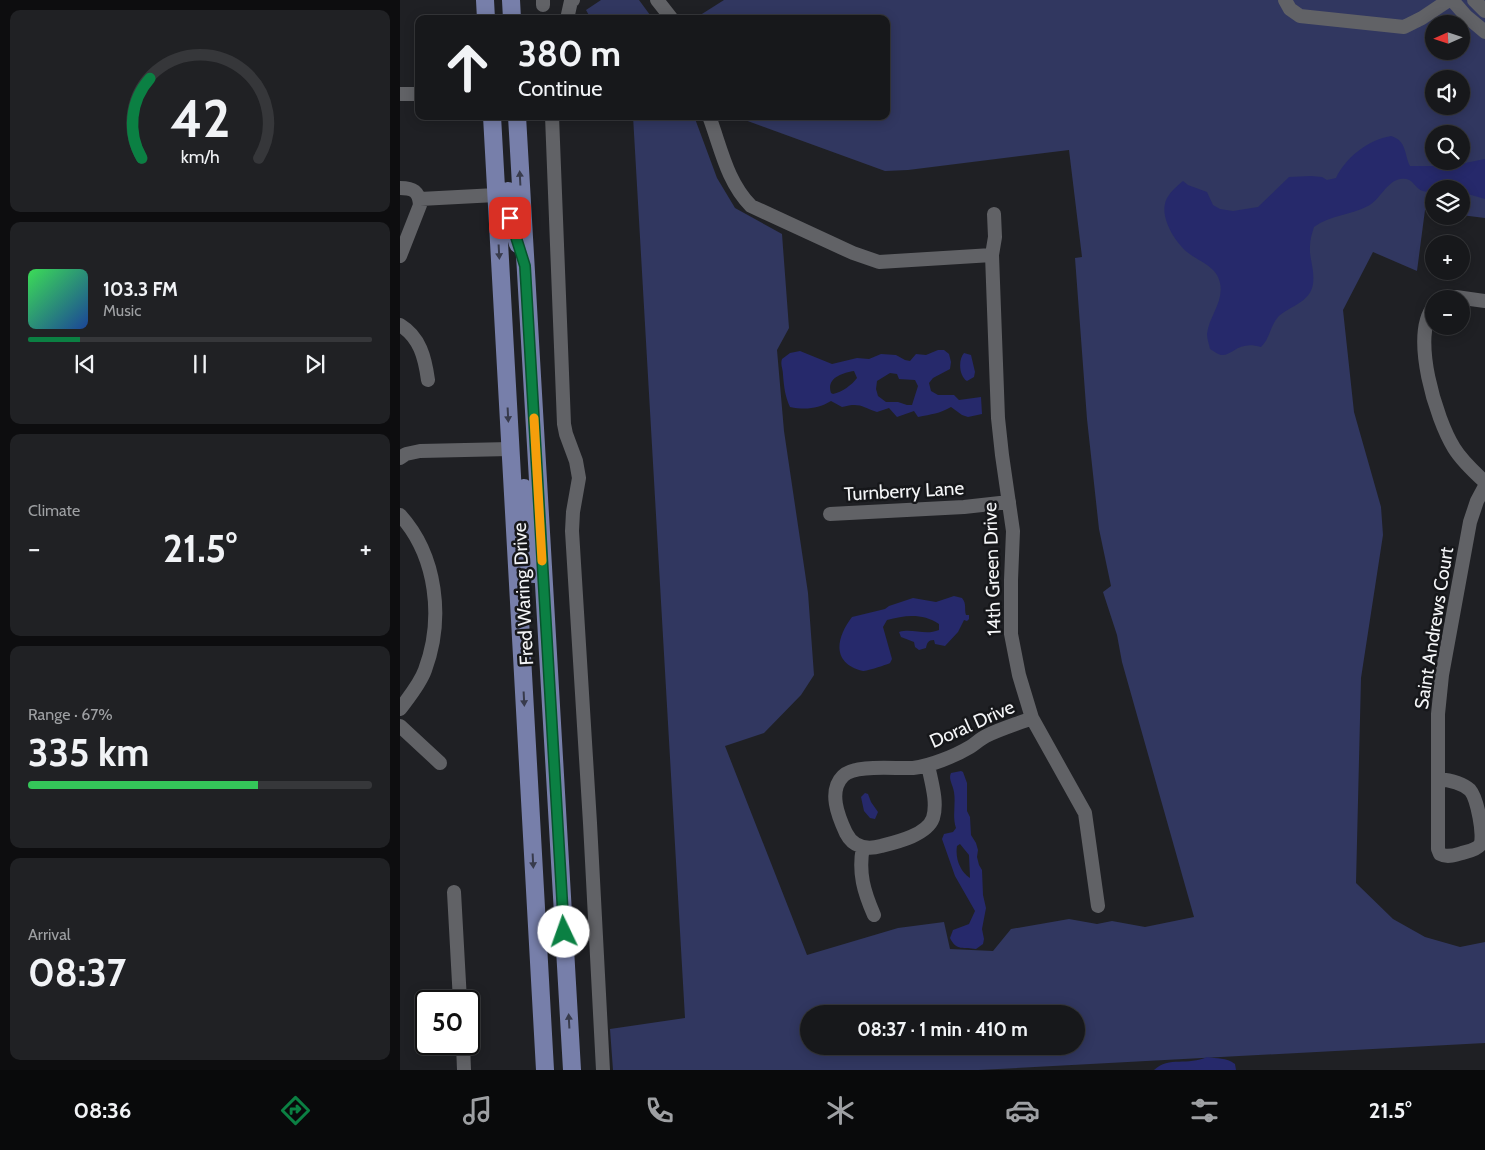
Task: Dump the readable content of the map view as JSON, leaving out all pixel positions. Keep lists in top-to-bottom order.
{
  "streets": {
    "main road": ["Fred Waring Drive"],
    "street": [
      "Turnberry Lane",
      "14th Green Drive",
      "Saint Andrews Court",
      "Doral Drive"
    ]
  },
  "crossings": [
    ["Turnberry Lane", "14th Green Drive"],
    ["14th Green Drive", "Doral Drive"]
  ],
  "north": "left",
  "page": {
    "map_buttons": ["+", "−"],
    "turn": ["380 m", "Continue"],
    "song": ["103.3 FM", "Music"],
    "tile": [
      "Climate",
      ["Range · 67%", "335 km"],
      ["Arrival", "08:37"]
    ],
    "heat": ["−", "21.5°", "+"],
    "limit": "50",
    "trip": "08:37 · 1 min · 410 m",
    "tabs": ["08:36", "21.5°"],
    "gauge": ["42", "km/h"]
  }
}
